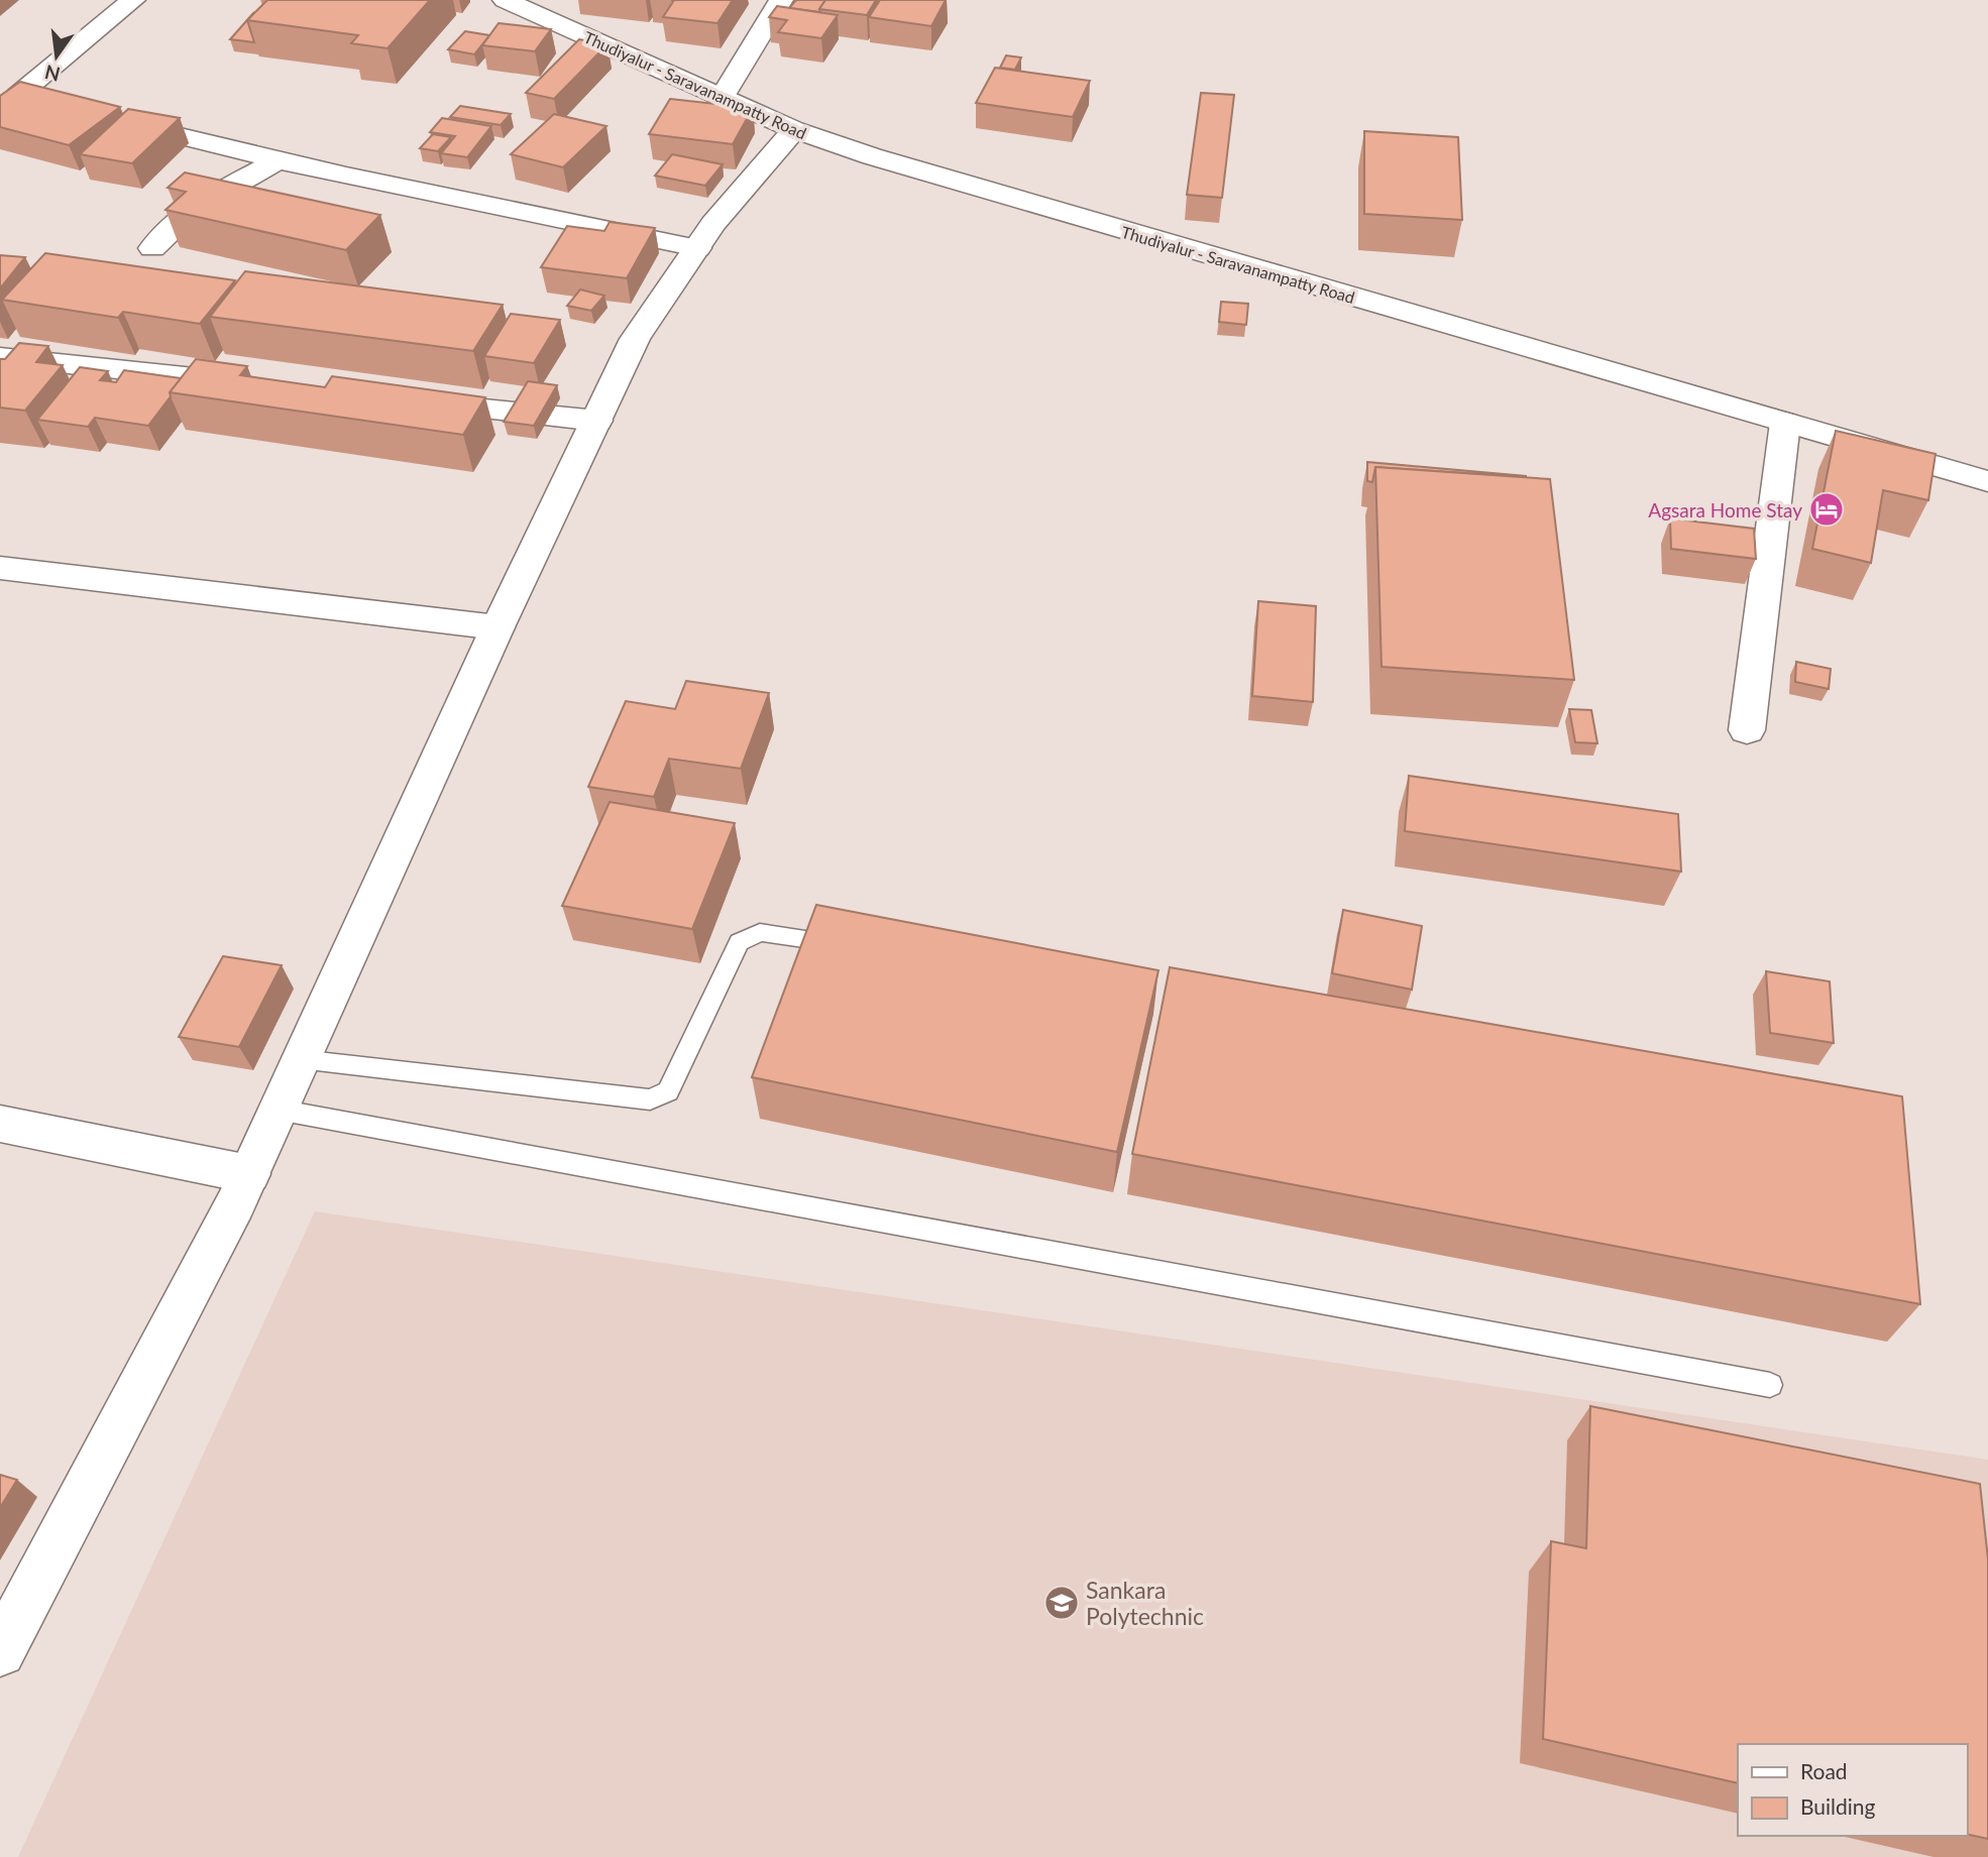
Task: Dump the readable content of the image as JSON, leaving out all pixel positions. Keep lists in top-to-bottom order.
{
  "streets": {
    "street": ["Thudiyalur - Saravanampatty Road"]
  },
  "places": {
    "hotel": ["Agsara Home Stay"],
    "school or university": ["Sankara Polytechnic"]
  },
  "legend": ["Road", "Building"],
  "north": "bottom"
}
